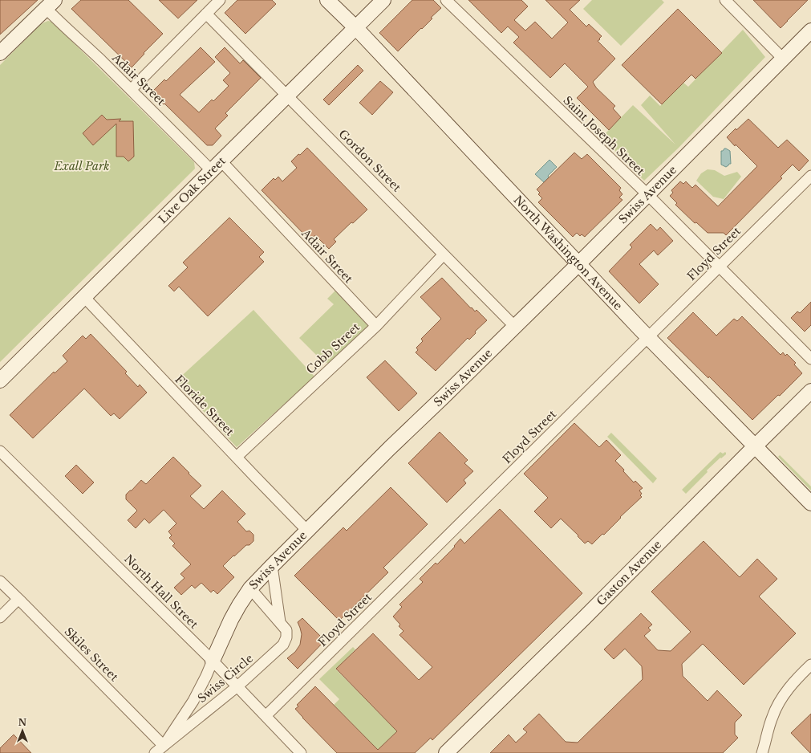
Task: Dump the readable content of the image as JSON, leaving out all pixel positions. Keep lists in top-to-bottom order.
{
  "streets": {
    "street": [
      "Adair Street",
      "Saint Joseph Street",
      "Gordon Street",
      "Live Oak Street",
      "Swiss Avenue",
      "North Washington Avenue",
      "Floyd Street",
      "Cobb Street",
      "Floride Street",
      "Gaston Avenue",
      "North Hall Street",
      "Skiles Street",
      "Swiss Circle"
    ]
  },
  "crossings": [
    ["Adair Street", "Live Oak Street"],
    ["Adair Street", "Cobb Street"],
    ["Saint Joseph Street", "Swiss Avenue"],
    ["Saint Joseph Street", "Floyd Street"],
    ["Gordon Street", "Live Oak Street"],
    ["Gordon Street", "Swiss Avenue"],
    ["Gordon Street", "Cobb Street"],
    ["Live Oak Street", "North Washington Avenue"],
    ["Live Oak Street", "Floride Street"],
    ["Swiss Avenue", "North Washington Avenue"],
    ["Swiss Avenue", "Floride Street"],
    ["Swiss Avenue", "North Hall Street"],
    ["Swiss Avenue", "Skiles Street"],
    ["Swiss Avenue", "Swiss Circle"],
    ["North Washington Avenue", "Floyd Street"],
    ["North Washington Avenue", "Gaston Avenue"],
    ["Floyd Street", "North Hall Street"],
    ["Cobb Street", "Floride Street"],
    ["North Hall Street", "Swiss Circle"],
    ["Skiles Street", "Swiss Circle"]
  ],
  "parks": ["Exall Park"],
  "north": "top"
}
